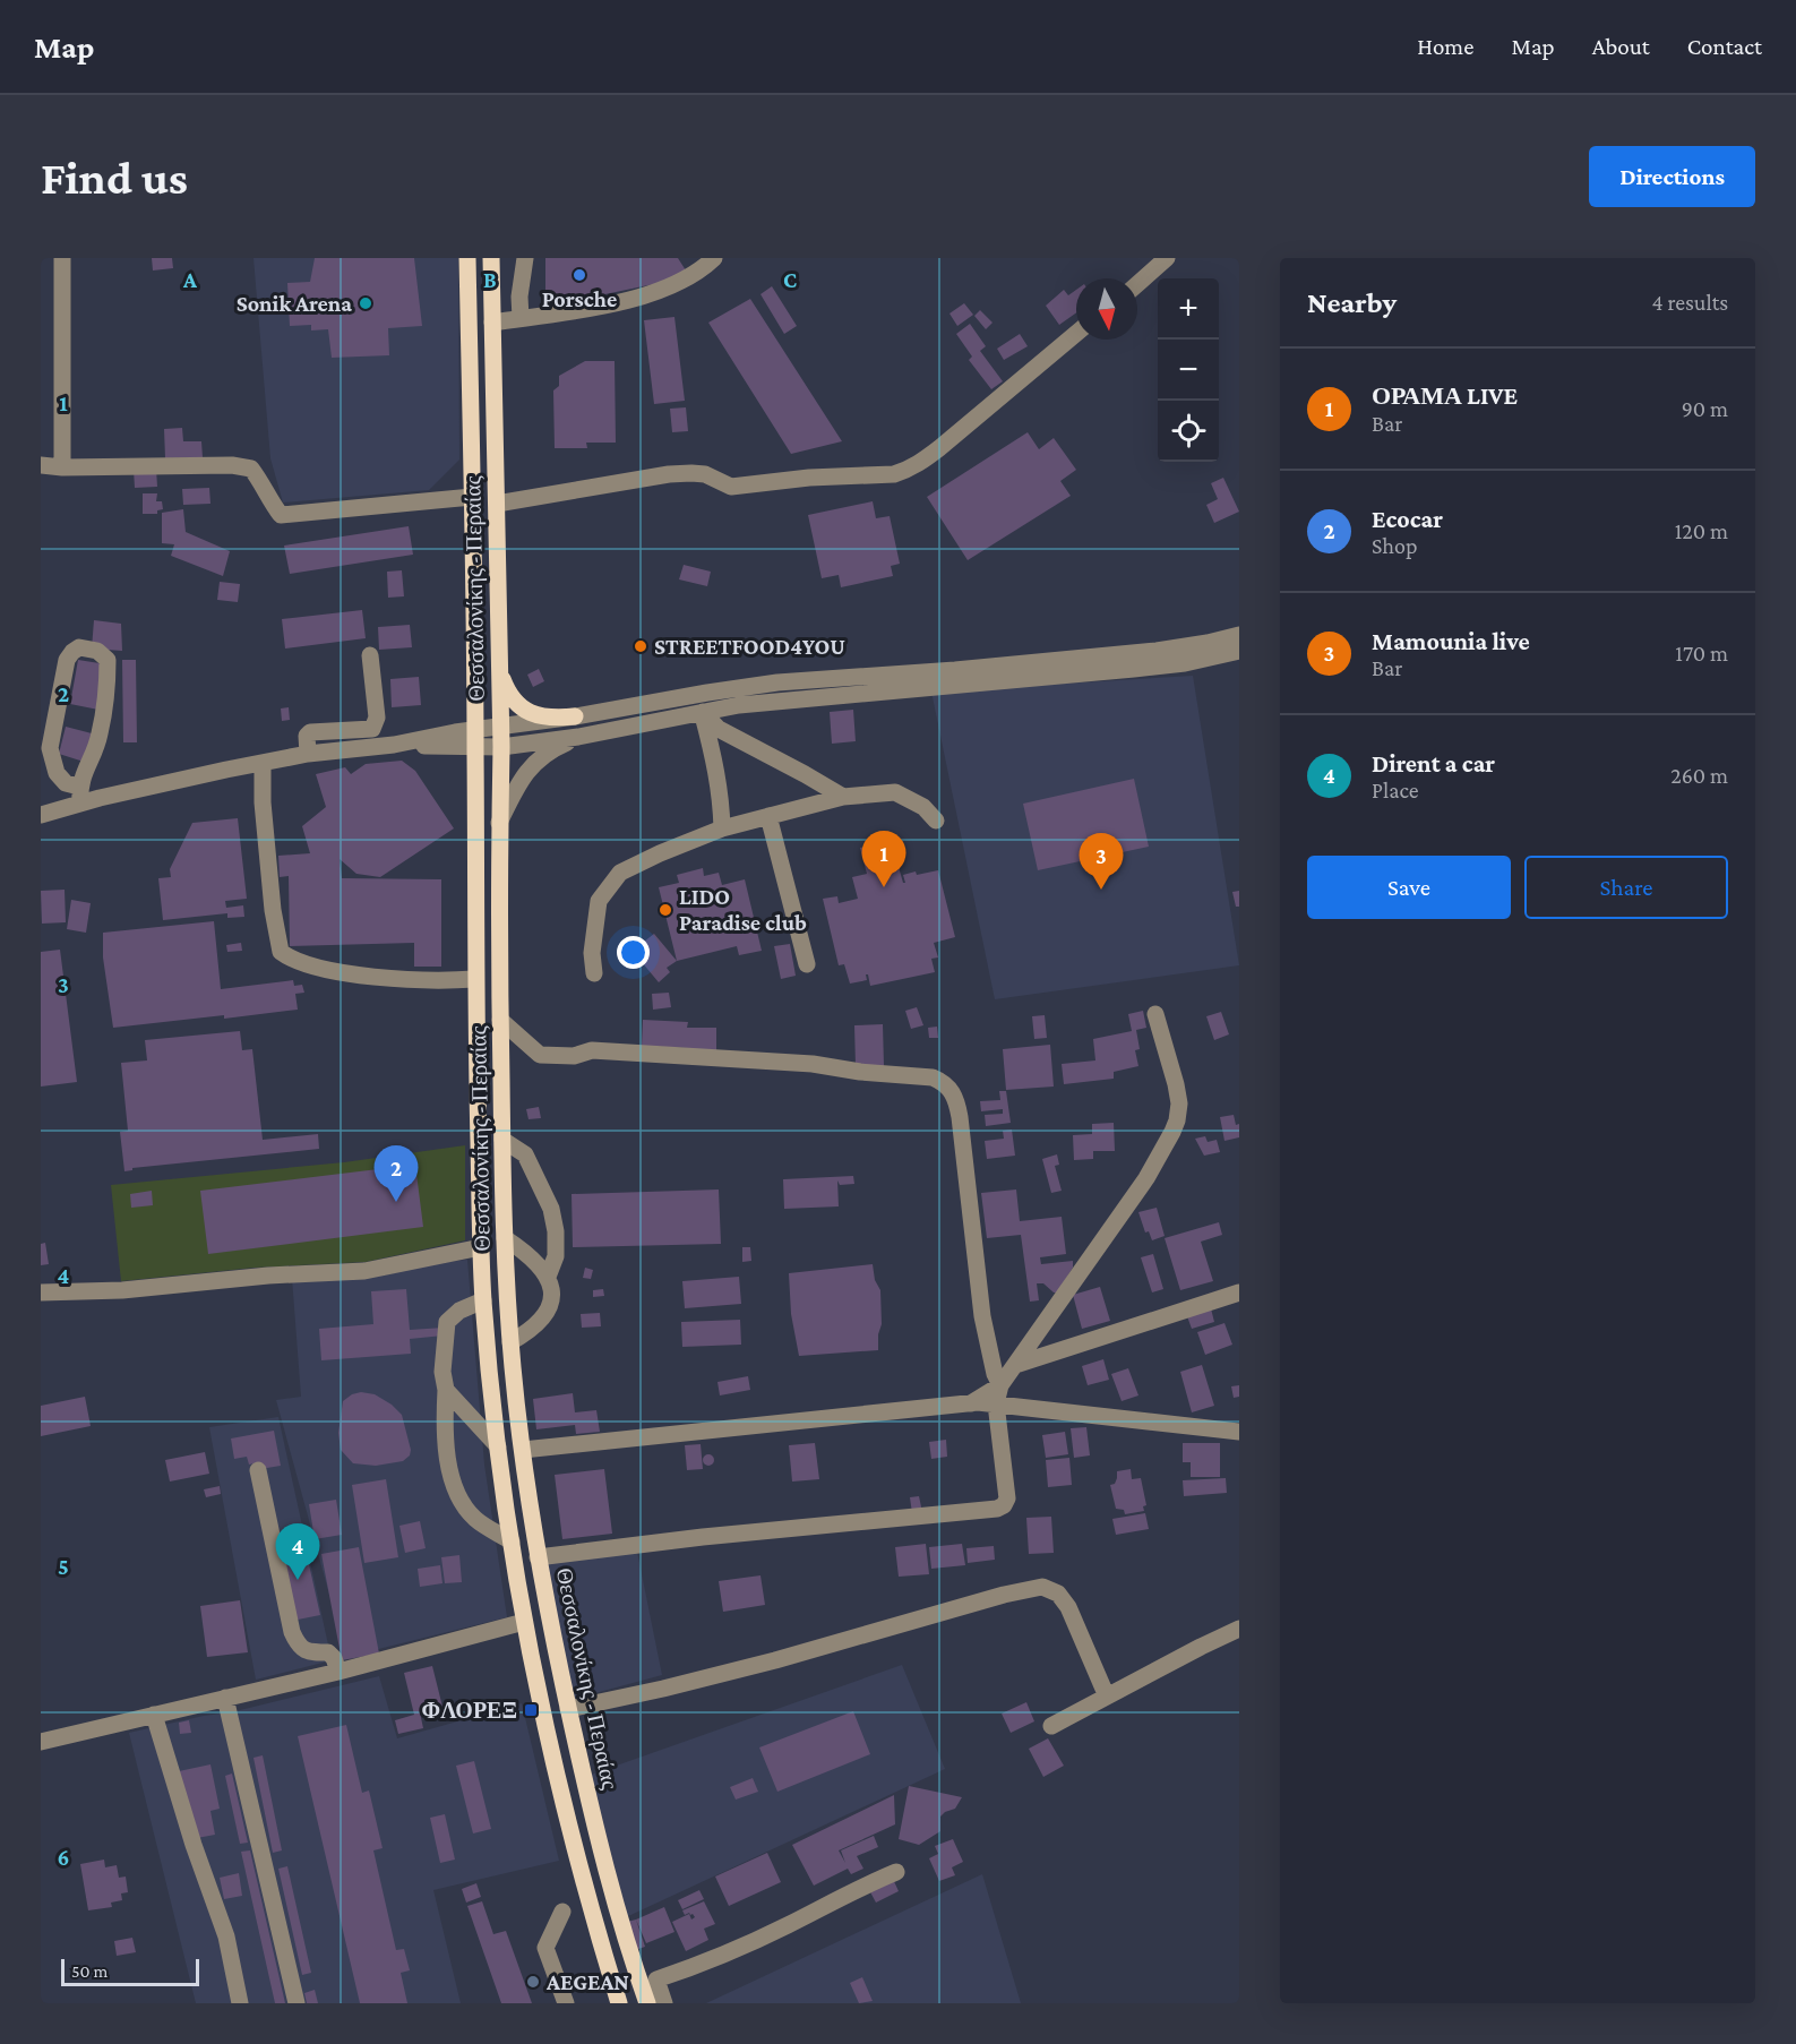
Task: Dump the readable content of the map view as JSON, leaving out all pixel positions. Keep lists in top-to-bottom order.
{
  "streets": {
    "main road": ["Θεσσαλονίκης - Περαίας"]
  },
  "places": {
    "other": [
      "Porsche",
      "Sonik Arena",
      "STREETFOOD4YOU",
      "LIDO Paradise club",
      "AEGEAN"
    ],
    "transit": ["ΦΛΟΡΕΞ"]
  },
  "scale_bar": "50 m",
  "north": "bottom",
  "page": {
    "header": "Map",
    "nav": [
      "Home",
      "Map",
      "About",
      "Contact"
    ],
    "buttons": [
      "Directions",
      ["Save", "Share"]
    ],
    "title": "Find us",
    "heading": ["Nearby", "4 results"],
    "map_buttons": ["+", "−"],
    "list": [
      {
        "mark": "1",
        "name": "ΟΡΑΜΑ LIVE",
        "note": "Bar",
        "value": "90 m"
      },
      {
        "mark": "2",
        "name": "Ecocar",
        "note": "Shop",
        "value": "120 m"
      },
      {
        "mark": "3",
        "name": "Mamounia live",
        "note": "Bar",
        "value": "170 m"
      },
      {
        "mark": "4",
        "name": "Dirent a car",
        "note": "Place",
        "value": "260 m"
      }
    ],
    "pins": [
      "1",
      "3",
      "2",
      "4"
    ],
    "scale": "50 m"
  },
  "grid": {
    "columns": ["A", "B", "C"],
    "rows": [
      "1",
      "2",
      "3",
      "4",
      "5",
      "6"
    ]
  }
}
